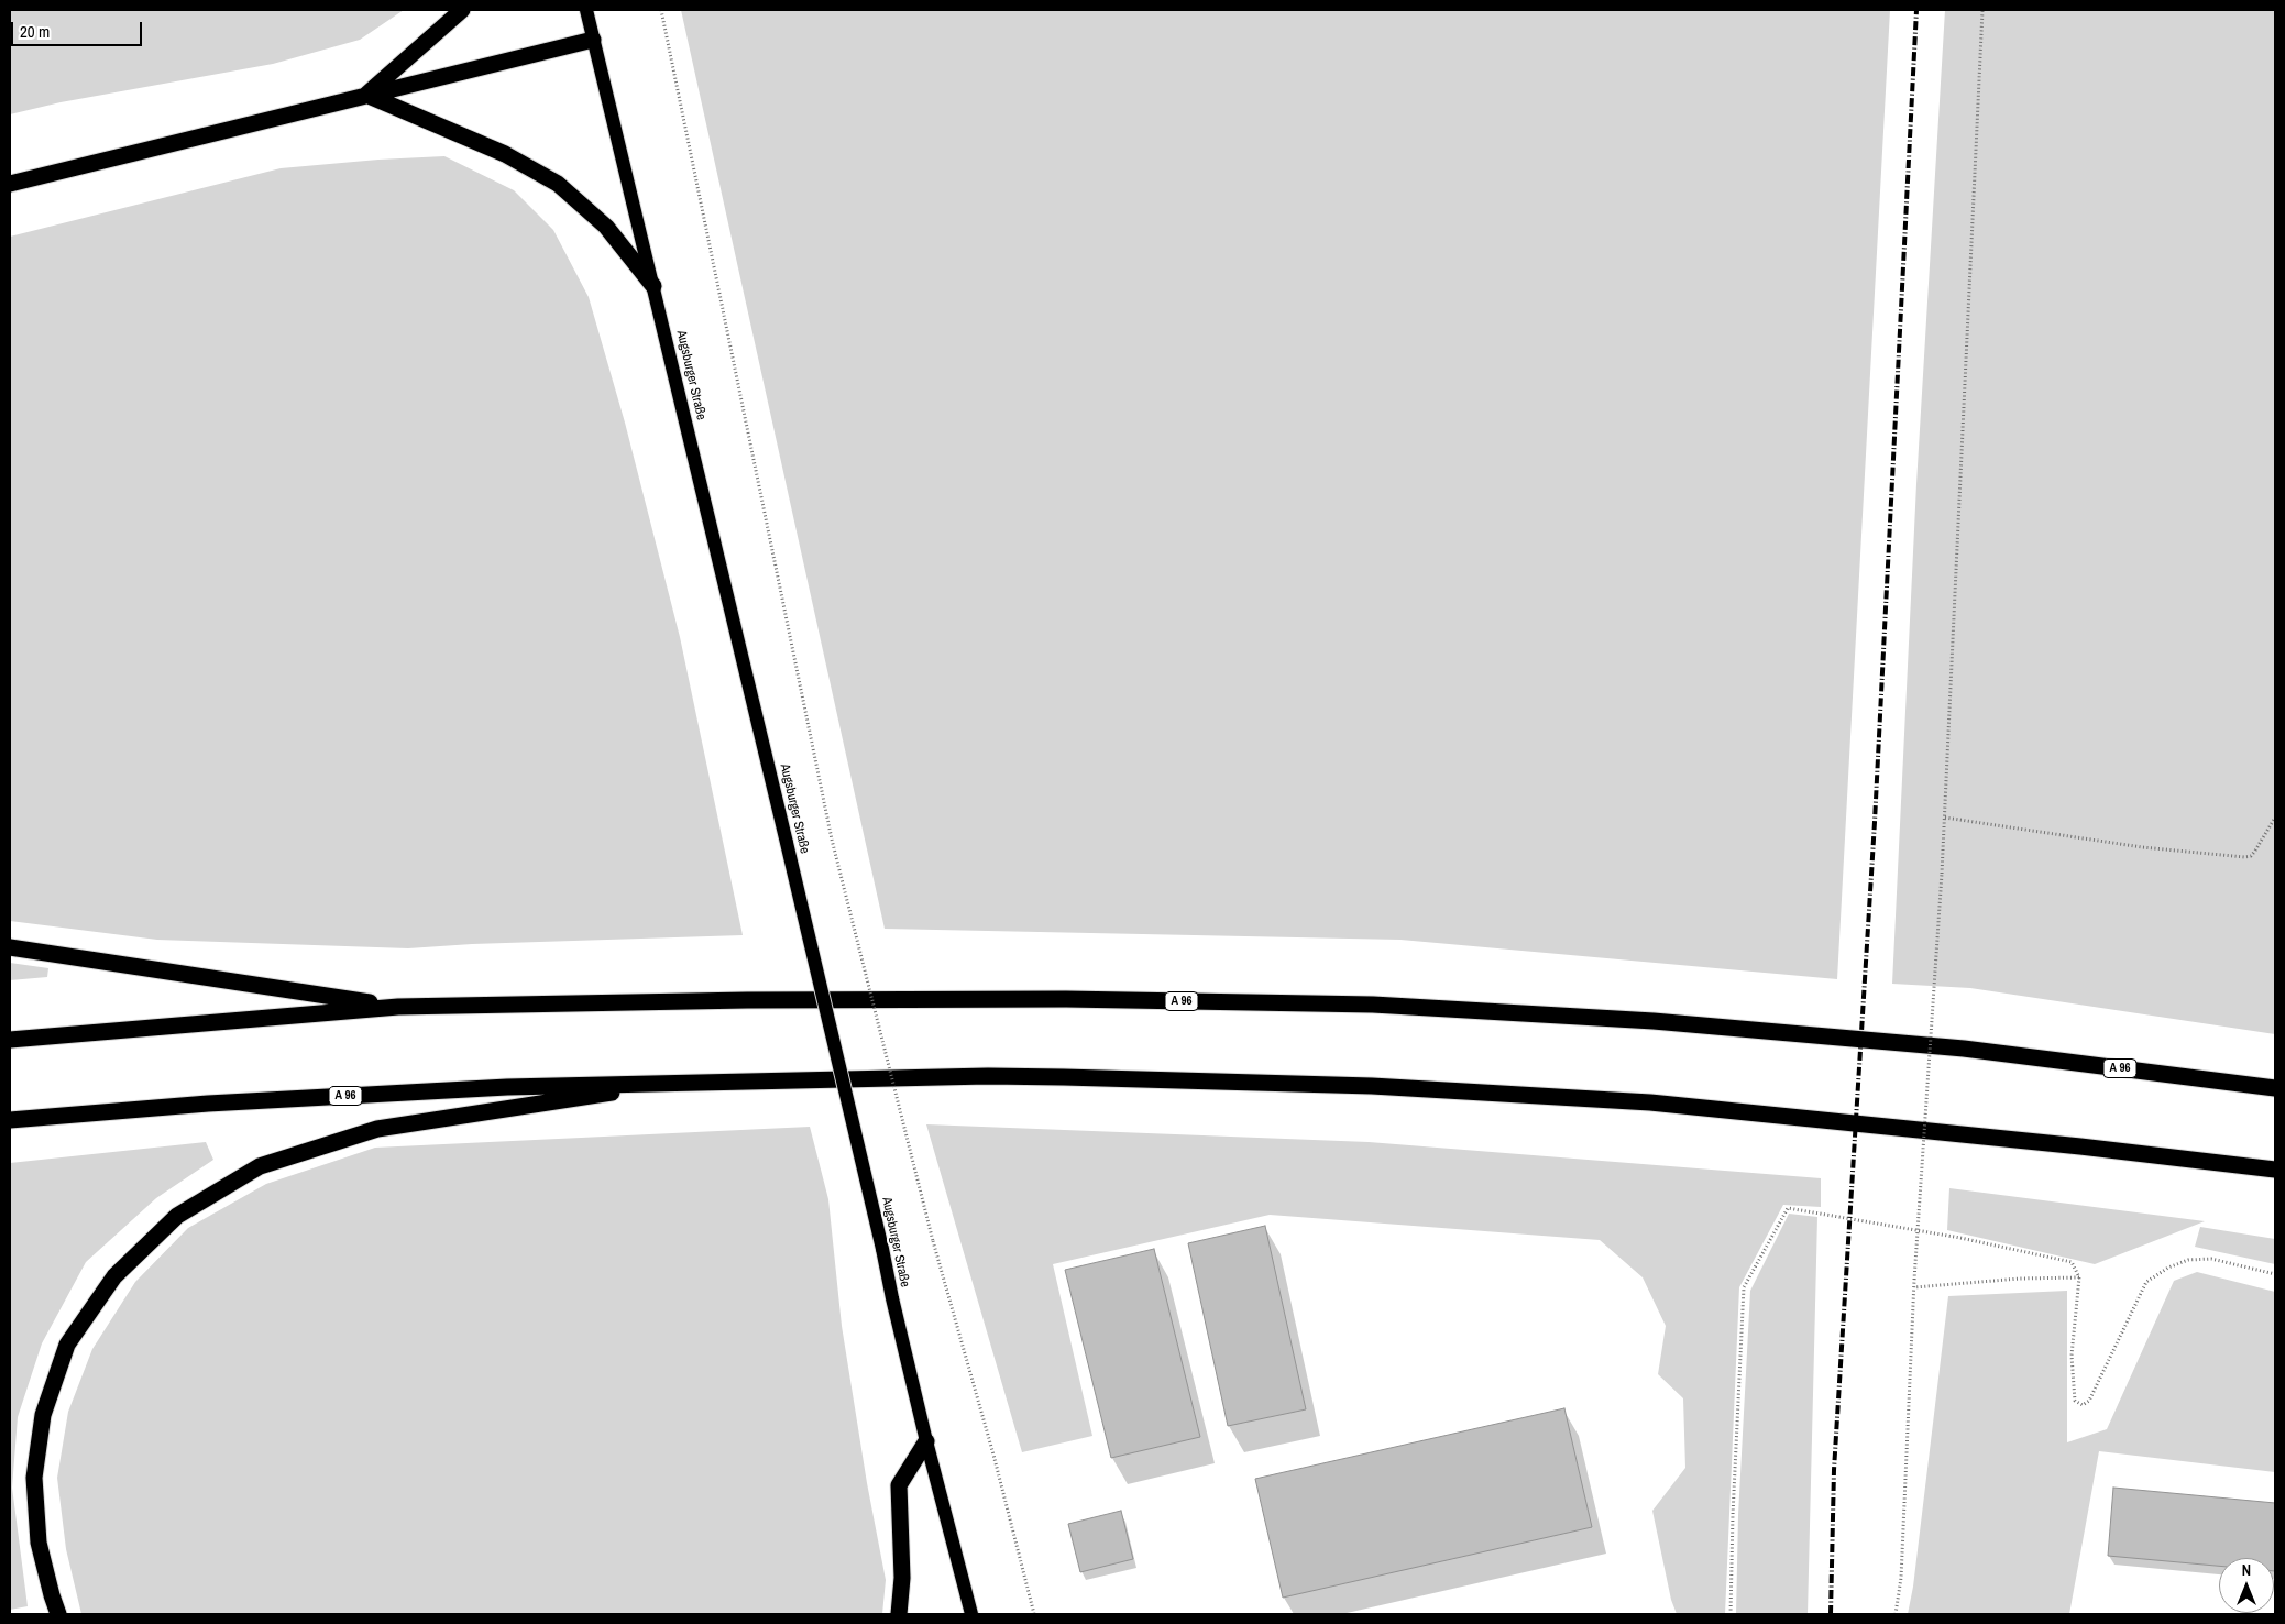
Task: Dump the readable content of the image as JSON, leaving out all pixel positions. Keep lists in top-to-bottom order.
{
  "streets": {
    "highway": ["A 96"],
    "main road": ["Augsburger Straße"]
  },
  "scale_bar": "20 m",
  "north": "top"
}
